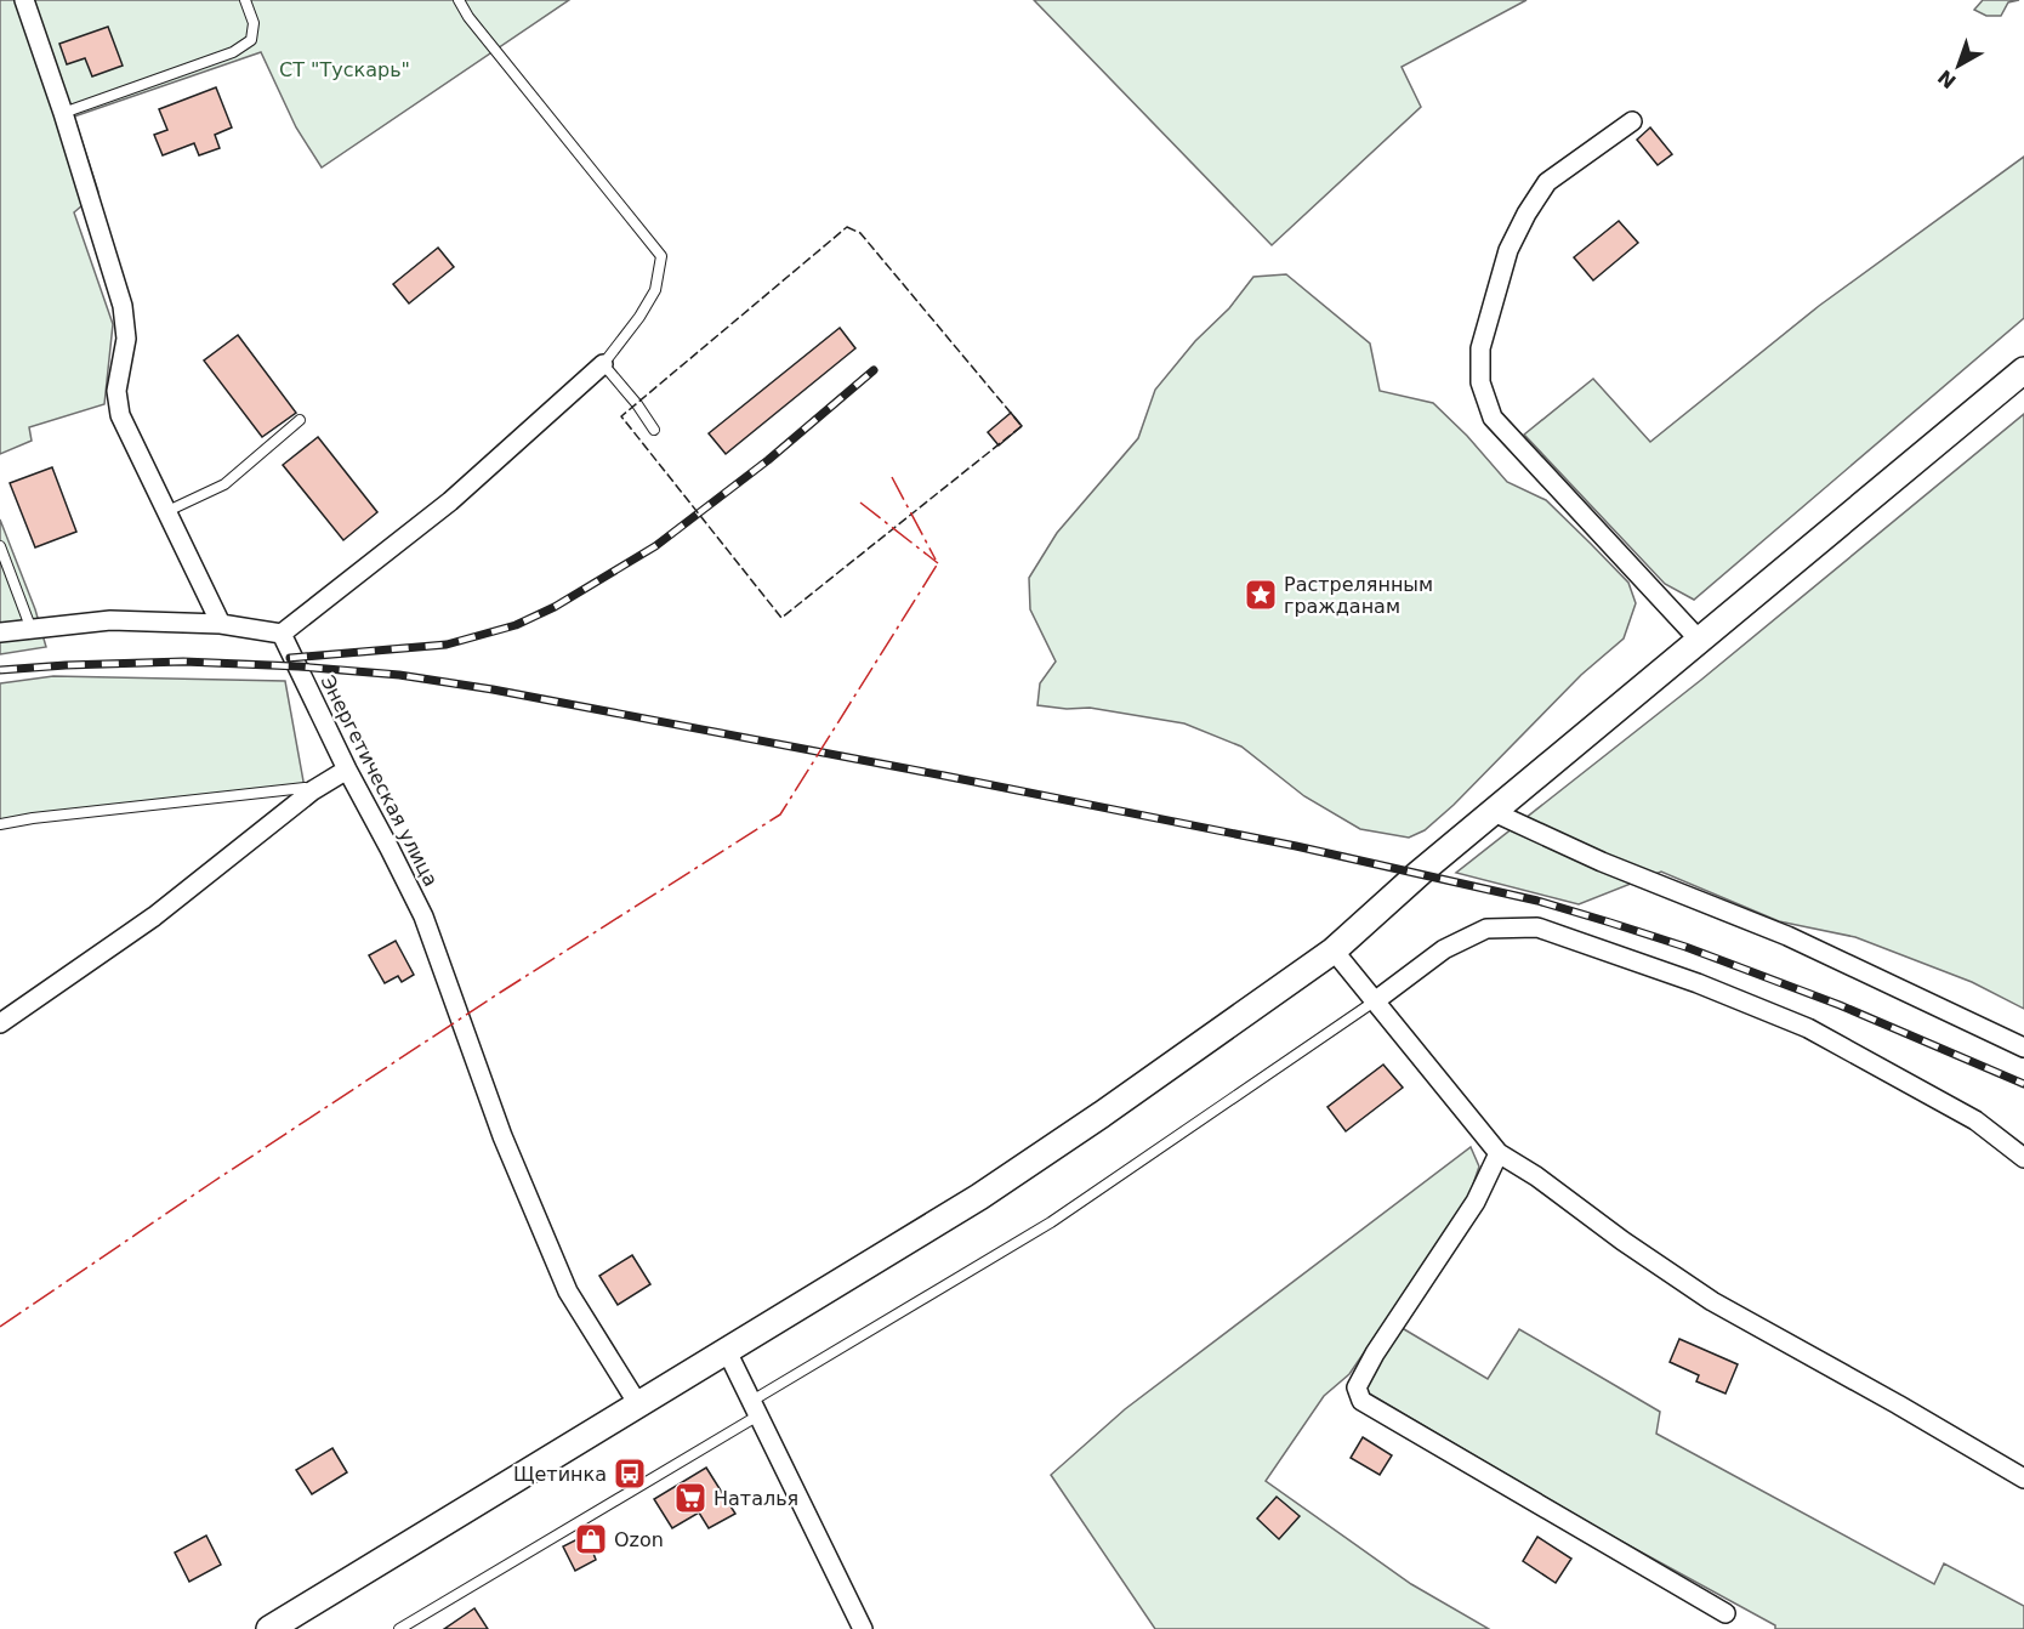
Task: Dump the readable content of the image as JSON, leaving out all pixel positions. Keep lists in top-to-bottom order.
{
  "streets": {
    "street": ["Энергетическая улица"]
  },
  "parks": ["СТ \"Тускарь\""],
  "places": {
    "place": ["Растрелянным гражданам"],
    "bus stop": ["Щетинка"],
    "supermarket": ["Наталья"],
    "shop": ["Ozon"]
  },
  "north": "bottom left"
}
